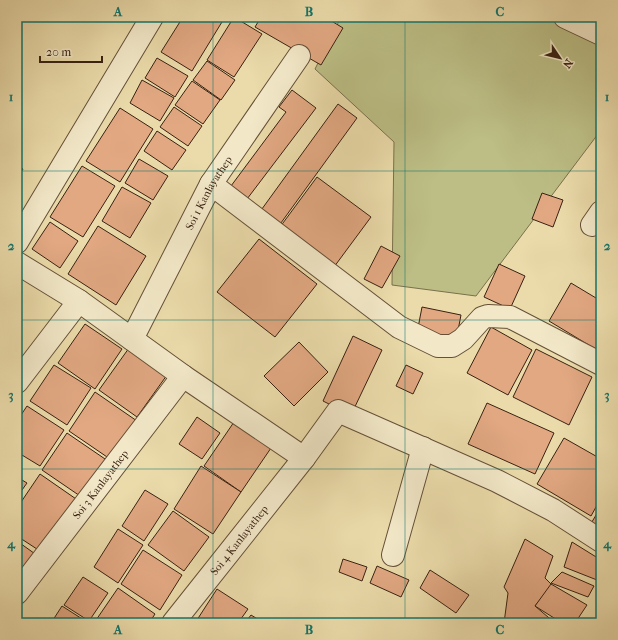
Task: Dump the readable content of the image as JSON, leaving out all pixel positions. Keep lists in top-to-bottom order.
{
  "streets": {
    "street": ["Soi 1 Kanlayathep", "Soi 3 Kanlayathep", "Soi 4 Kanlayathep"]
  },
  "scale_bar": "20 m",
  "north": "bottom right",
  "grid": {
    "columns": ["A", "B", "C"],
    "rows": [
      "1",
      "2",
      "3",
      "4"
    ]
  }
}
